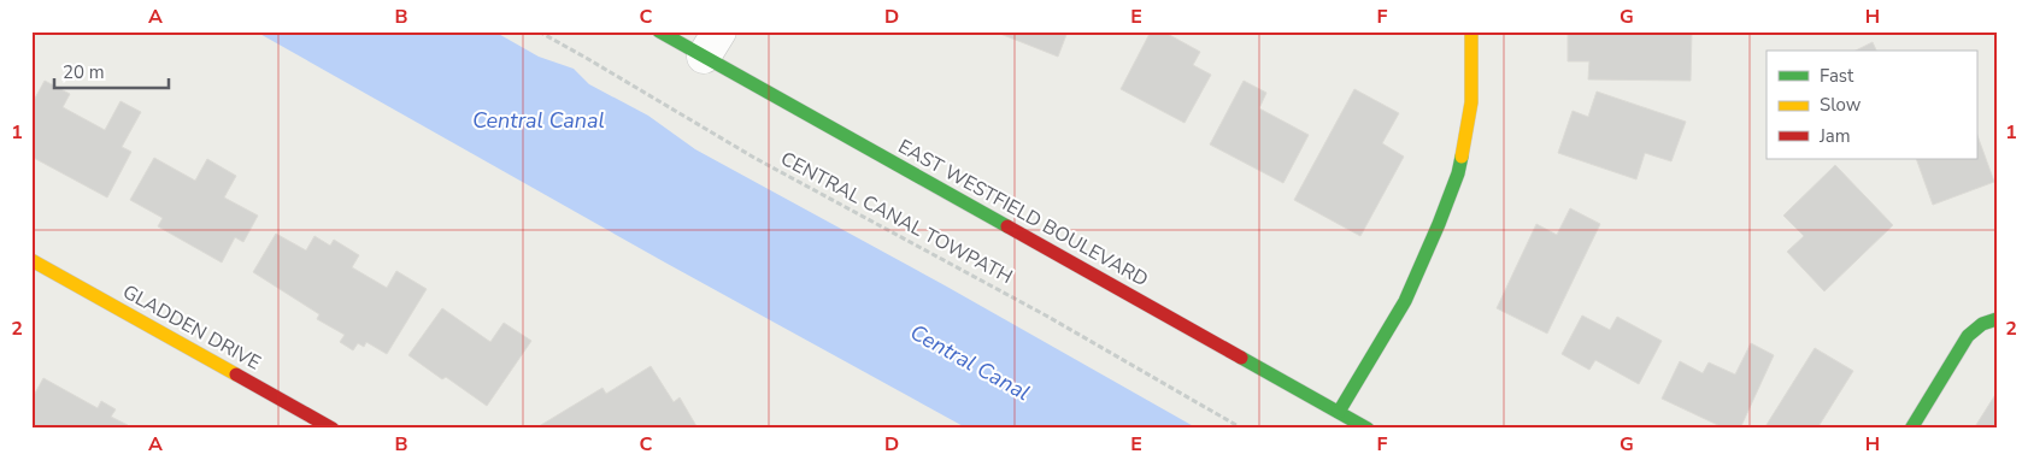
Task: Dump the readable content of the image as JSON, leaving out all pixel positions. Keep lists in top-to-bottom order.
{
  "streets": {
    "street": ["EAST WESTFIELD BOULEVARD", "GLADDEN DRIVE"],
    "path": ["CENTRAL CANAL TOWPATH"]
  },
  "water": ["Central Canal"],
  "legend": ["Fast", "Slow", "Jam"],
  "scale_bar": "20 m",
  "grid": {
    "columns": [
      "A",
      "B",
      "C",
      "D",
      "E",
      "F",
      "G",
      "H"
    ],
    "rows": ["1", "2"]
  }
}
